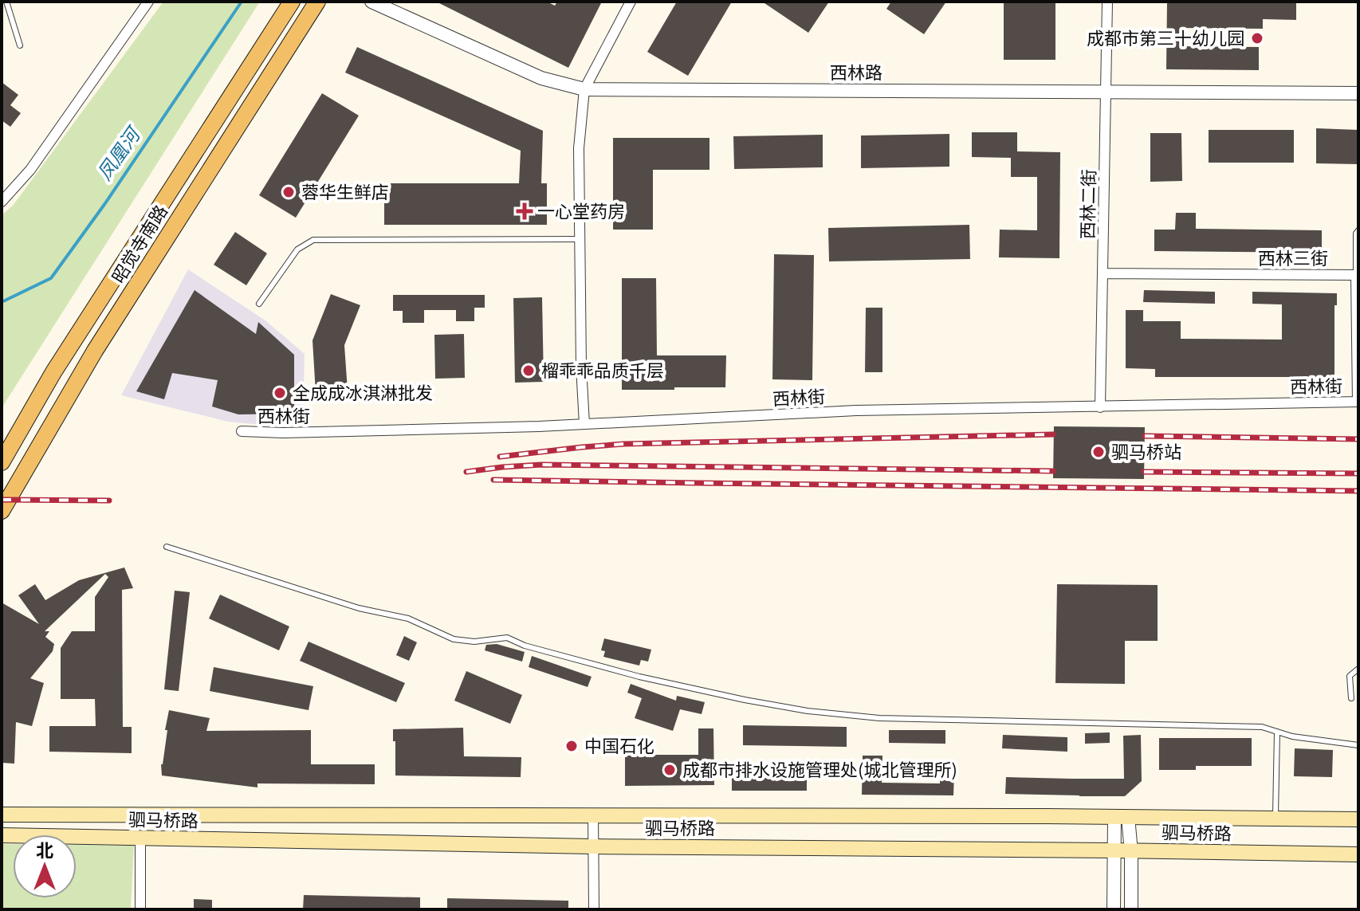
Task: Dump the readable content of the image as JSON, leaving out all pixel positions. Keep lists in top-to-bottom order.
{
  "streets": {
    "main road": ["昭觉寺南路", "驷马桥路"],
    "street": [
      "西林路",
      "西林二街",
      "西林三街",
      "西林街"
    ]
  },
  "crossings": [
    ["西林路", "西林二街"],
    ["西林二街", "西林三街"],
    ["西林二街", "西林街"]
  ],
  "water": ["凤凰河"],
  "places": {
    "other": [
      "成都市第三十幼儿园",
      "蓉华生鲜店",
      "榴乖乖品质千层",
      "全成成冰淇淋批发",
      "驷马桥站",
      "中国石化",
      "成都市排水设施管理处(城北管理所)"
    ],
    "health": ["一心堂药房"]
  },
  "north": "top"
}
